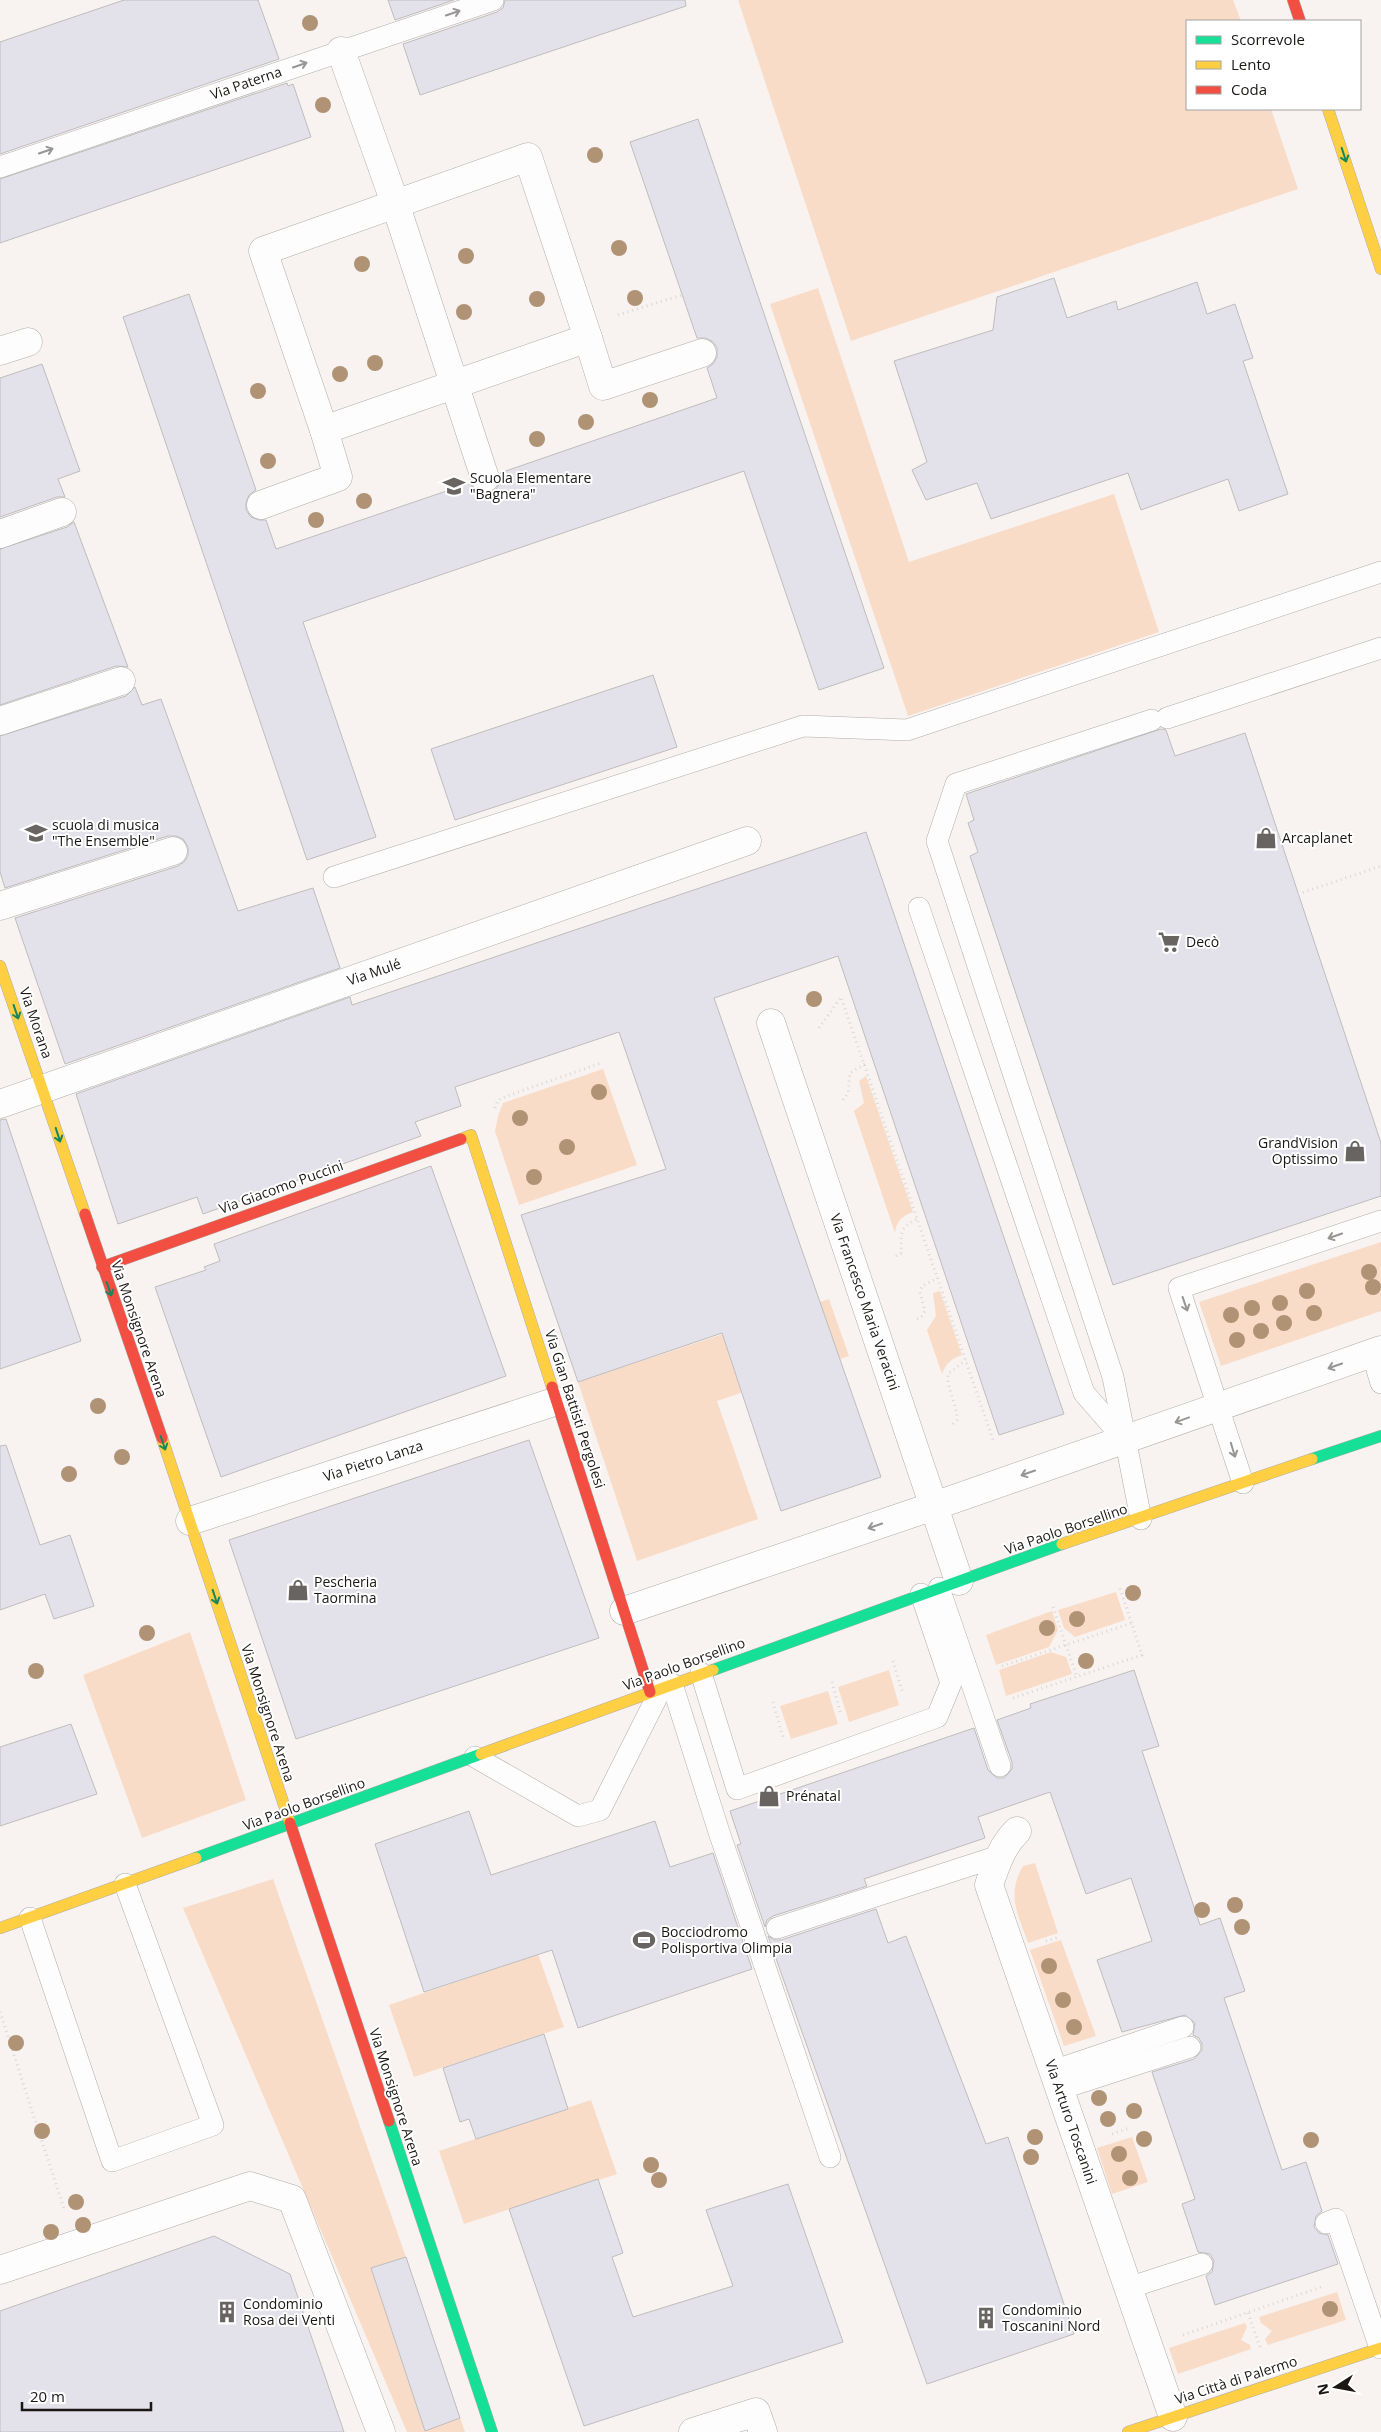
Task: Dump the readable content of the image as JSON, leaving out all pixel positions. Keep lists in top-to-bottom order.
{
  "streets": {
    "street": [
      "Via Mulé",
      "Via Morana",
      "Via Giacomo Puccini",
      "Via Francesco Maria Veracini",
      "Via Monsignore Arena",
      "Via Gian Battisti Pergolesi",
      "Via Pietro Lanza",
      "Via Paolo Borsellino",
      "Via Arturo Toscanini",
      "Via Città di Palermo"
    ],
    "lane": ["Via Paterna"]
  },
  "crossings": [
    ["Via Mulé", "Via Morana"],
    ["Via Mulé", "Via Monsignore Arena"],
    ["Via Morana", "Via Monsignore Arena"],
    ["Via Giacomo Puccini", "Via Monsignore Arena"],
    ["Via Giacomo Puccini", "Via Gian Battisti Pergolesi"],
    ["Via Francesco Maria Veracini", "Via Paolo Borsellino"],
    ["Via Monsignore Arena", "Via Pietro Lanza"],
    ["Via Monsignore Arena", "Via Paolo Borsellino"],
    ["Via Gian Battisti Pergolesi", "Via Pietro Lanza"],
    ["Via Gian Battisti Pergolesi", "Via Paolo Borsellino"],
    ["Via Arturo Toscanini", "Via Città di Palermo"]
  ],
  "one_way": ["Via Paterna", "Via Morana", "Via Monsignore Arena"],
  "places": {
    "school or university": ["Scuola Elementare \"Bagnera\"", "scuola di musica \"The Ensemble\""],
    "shop": [
      "Arcaplanet",
      "GrandVision Optissimo",
      "Pescheria Taormina",
      "Prénatal"
    ],
    "supermarket": ["Decò"],
    "sports": ["Bocciodromo Polisportiva Olimpia"],
    "building": ["Condominio Rosa dei Venti", "Condominio Toscanini Nord"]
  },
  "legend": ["Scorrevole", "Lento", "Coda"],
  "scale_bar": "20 m",
  "north": "left"
}
